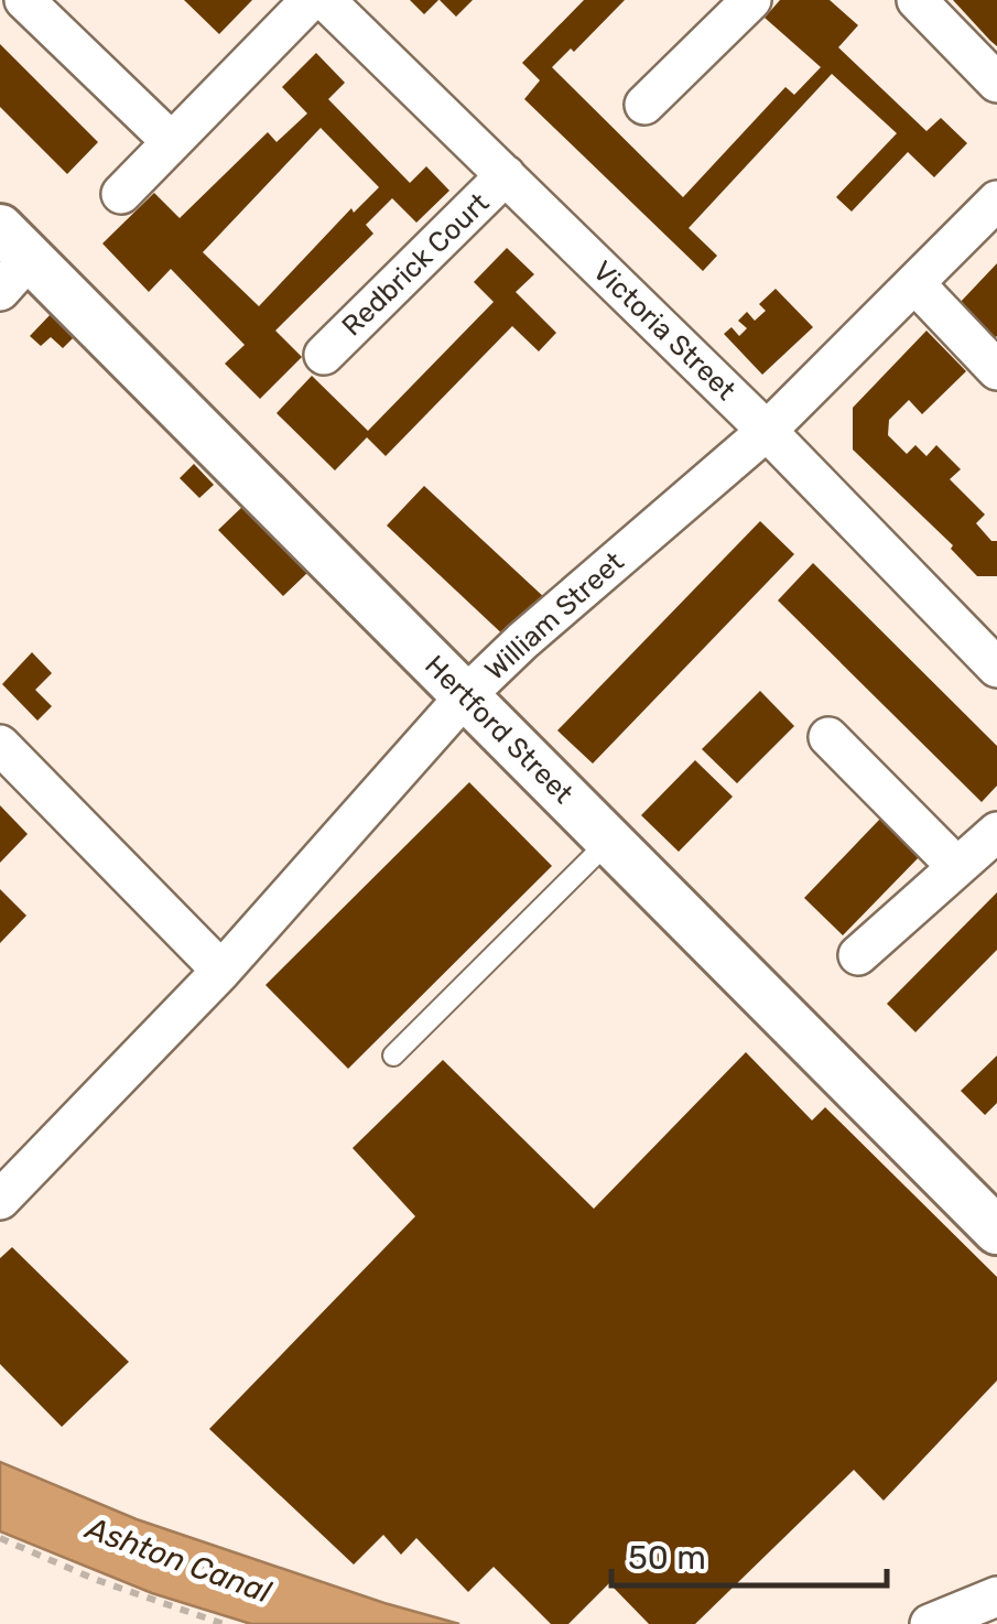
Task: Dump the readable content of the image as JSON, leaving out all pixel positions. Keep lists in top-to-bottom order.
{
  "streets": {
    "street": [
      "Redbrick Court",
      "Victoria Street",
      "William Street",
      "Hertford Street"
    ]
  },
  "crossings": [
    ["Redbrick Court", "Victoria Street"],
    ["Victoria Street", "William Street"],
    ["William Street", "Hertford Street"]
  ],
  "water": ["Ashton Canal"],
  "scale_bar": "50 m"
}
